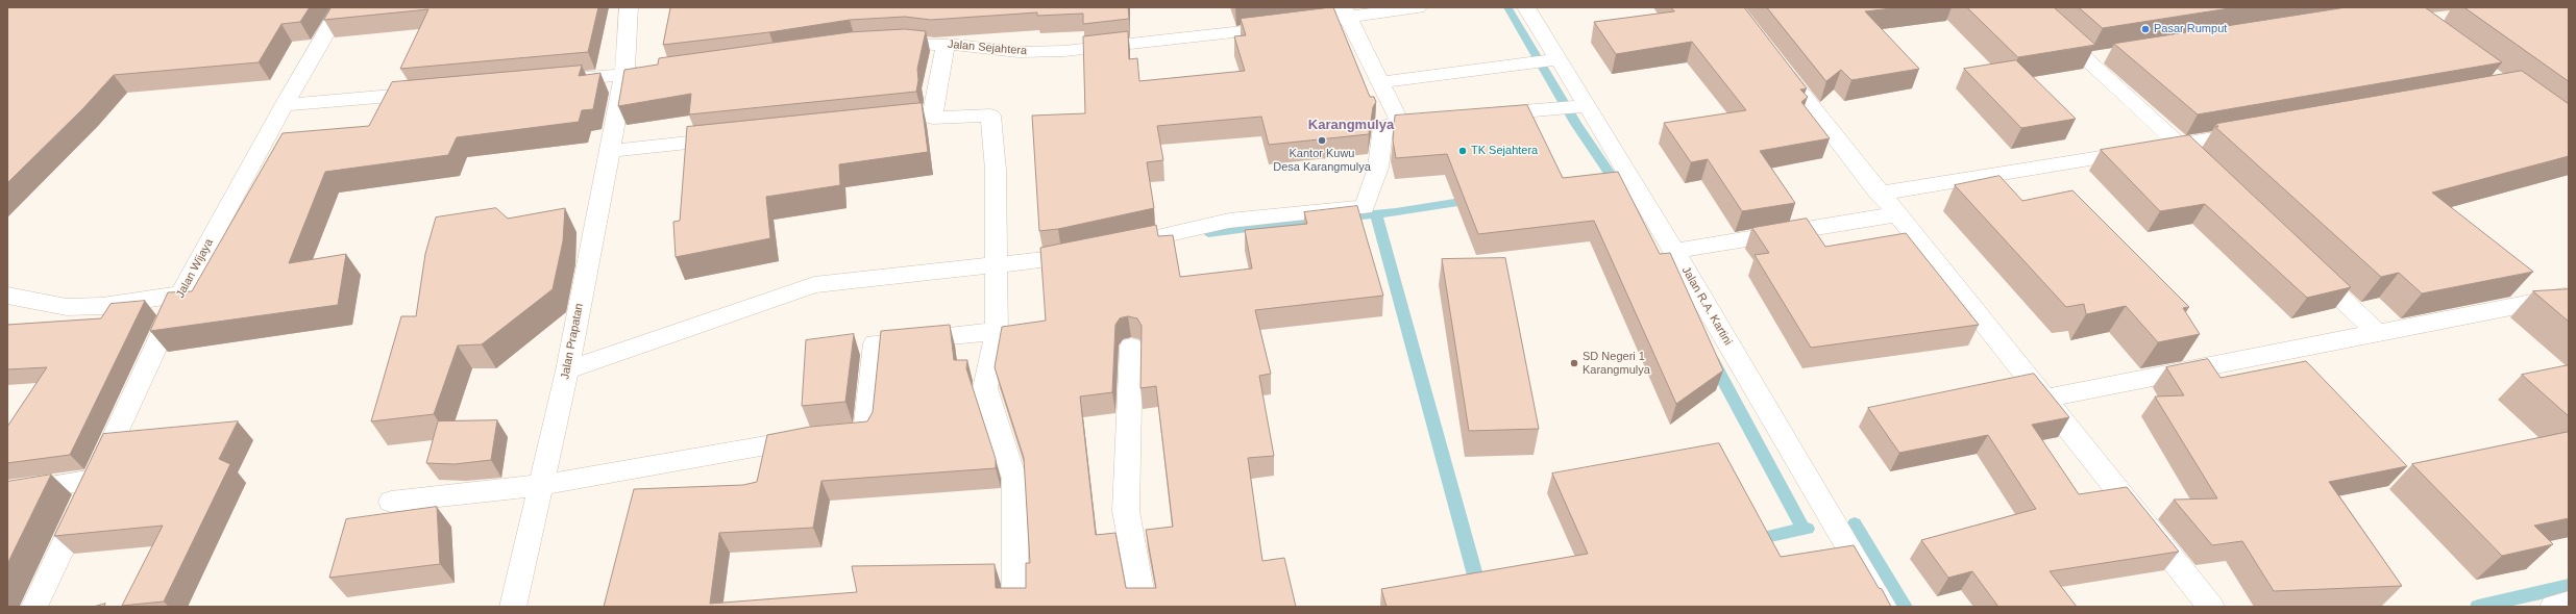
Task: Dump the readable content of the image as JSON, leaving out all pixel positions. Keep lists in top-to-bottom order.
{
  "streets": {
    "street": [
      "Jalan Sejahtera",
      "Jalan Wijaya",
      "Jalan R.A. Kartini",
      "Jalan Prapatan"
    ]
  },
  "districts": ["Karangmulya"],
  "places": [
    "Pasar Rumput",
    "Kantor Kuwu Desa Karangmulya",
    "TK Sejahtera",
    "SD Negeri 1 Karangmulya"
  ]
}
